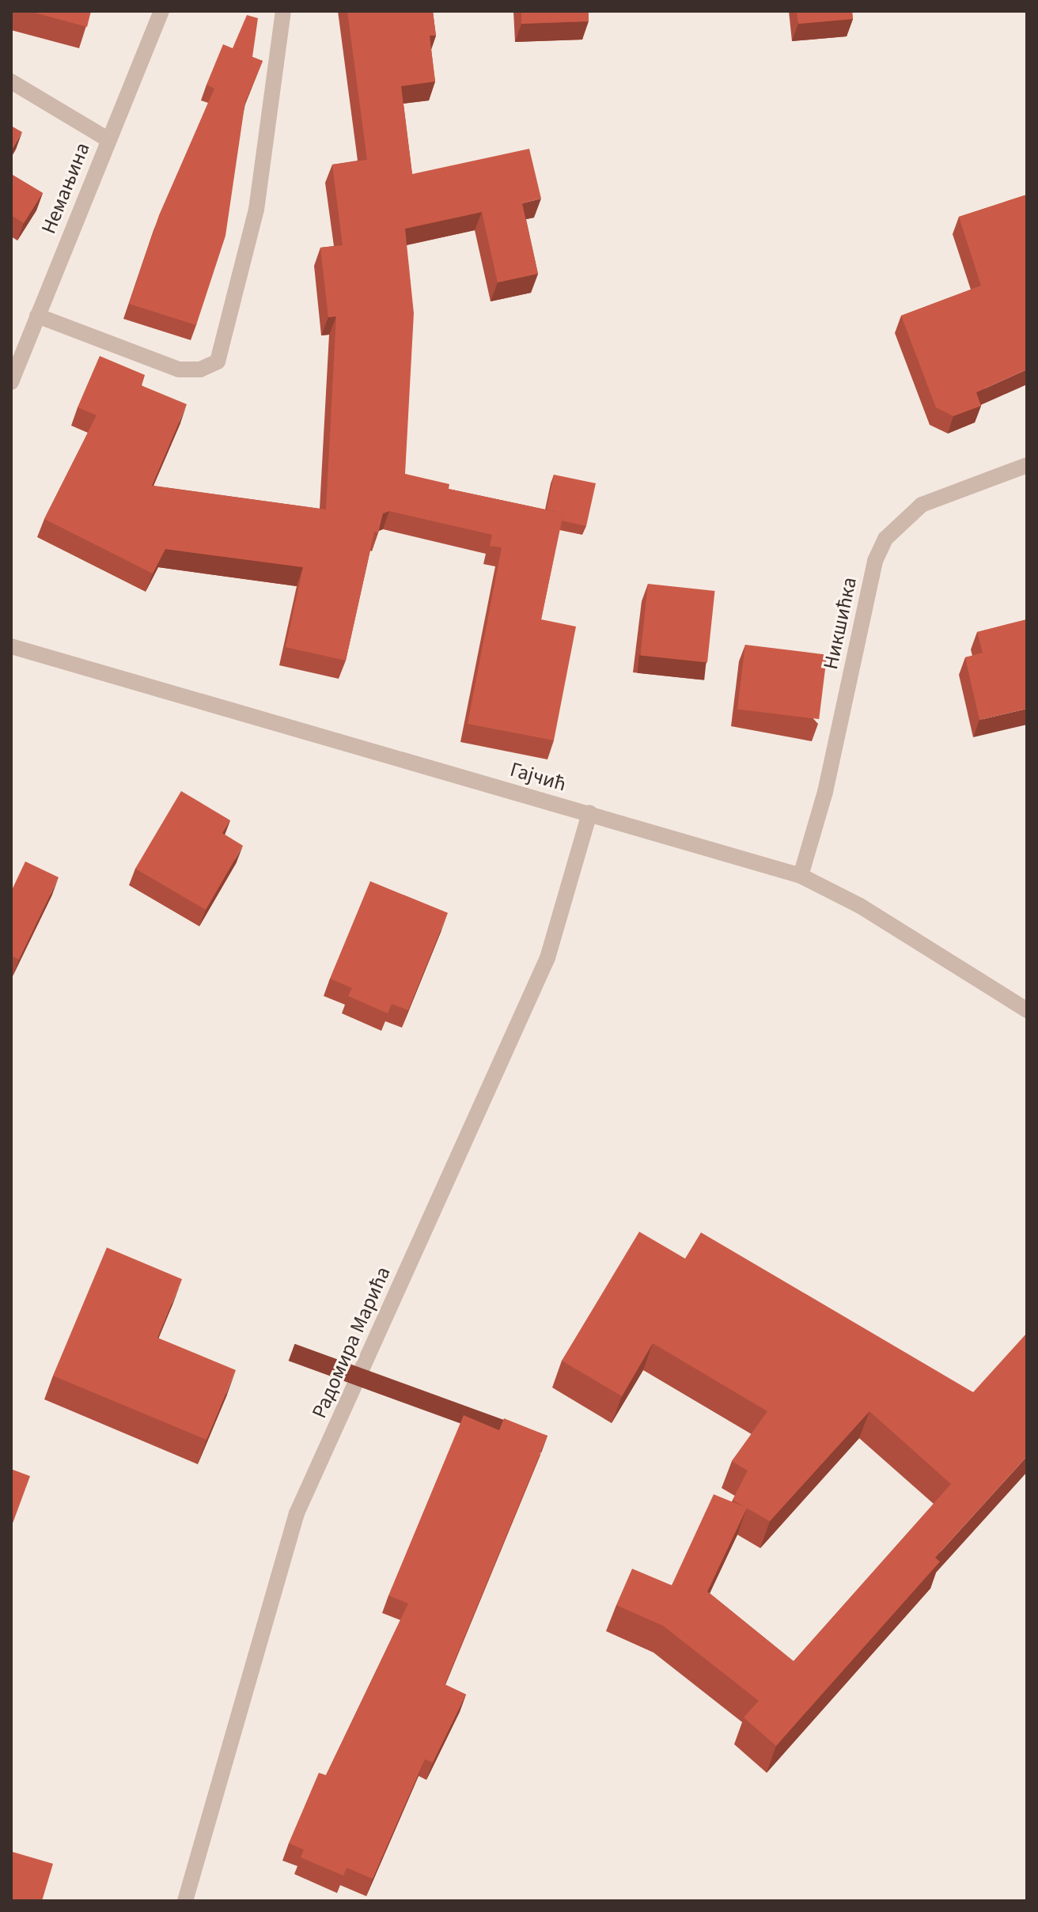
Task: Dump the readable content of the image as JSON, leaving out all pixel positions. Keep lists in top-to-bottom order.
{
  "streets": {
    "street": [
      "Немањина",
      "Никшићка",
      "Гајчић",
      "Радомира Марића"
    ]
  },
  "crossings": [
    ["Никшићка", "Гајчић"],
    ["Гајчић", "Радомира Марића"]
  ]
}
